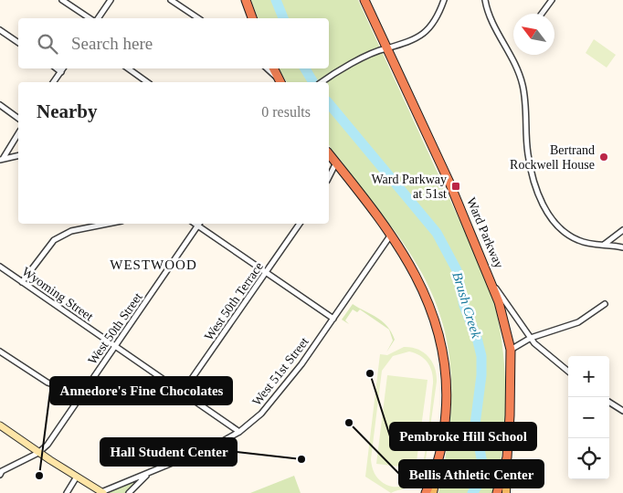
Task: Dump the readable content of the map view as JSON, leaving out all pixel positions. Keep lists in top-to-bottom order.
{
  "streets": {
    "highway": ["Ward Parkway"],
    "street": [
      "Wyoming Street",
      "West 50th Terrace",
      "West 50th Street",
      "West 51st Street"
    ]
  },
  "crossings": [
    ["Wyoming Street", "West 50th Terrace"],
    ["Wyoming Street", "West 50th Street"],
    ["Wyoming Street", "West 51st Street"]
  ],
  "districts": ["WESTWOOD"],
  "water": ["Brush Creek"],
  "places": {
    "other": [
      "Bertrand Rockwell House",
      "Pembroke Hill School",
      "Bellis Athletic Center",
      "Hall Student Center",
      "Annedore's Fine Chocolates"
    ],
    "transit": ["Ward Parkway at 51st"]
  },
  "north": "top left",
  "page": {
    "search": "Search here",
    "heading": ["Nearby", "0 results"],
    "map_buttons": ["+", "−"]
  }
}
